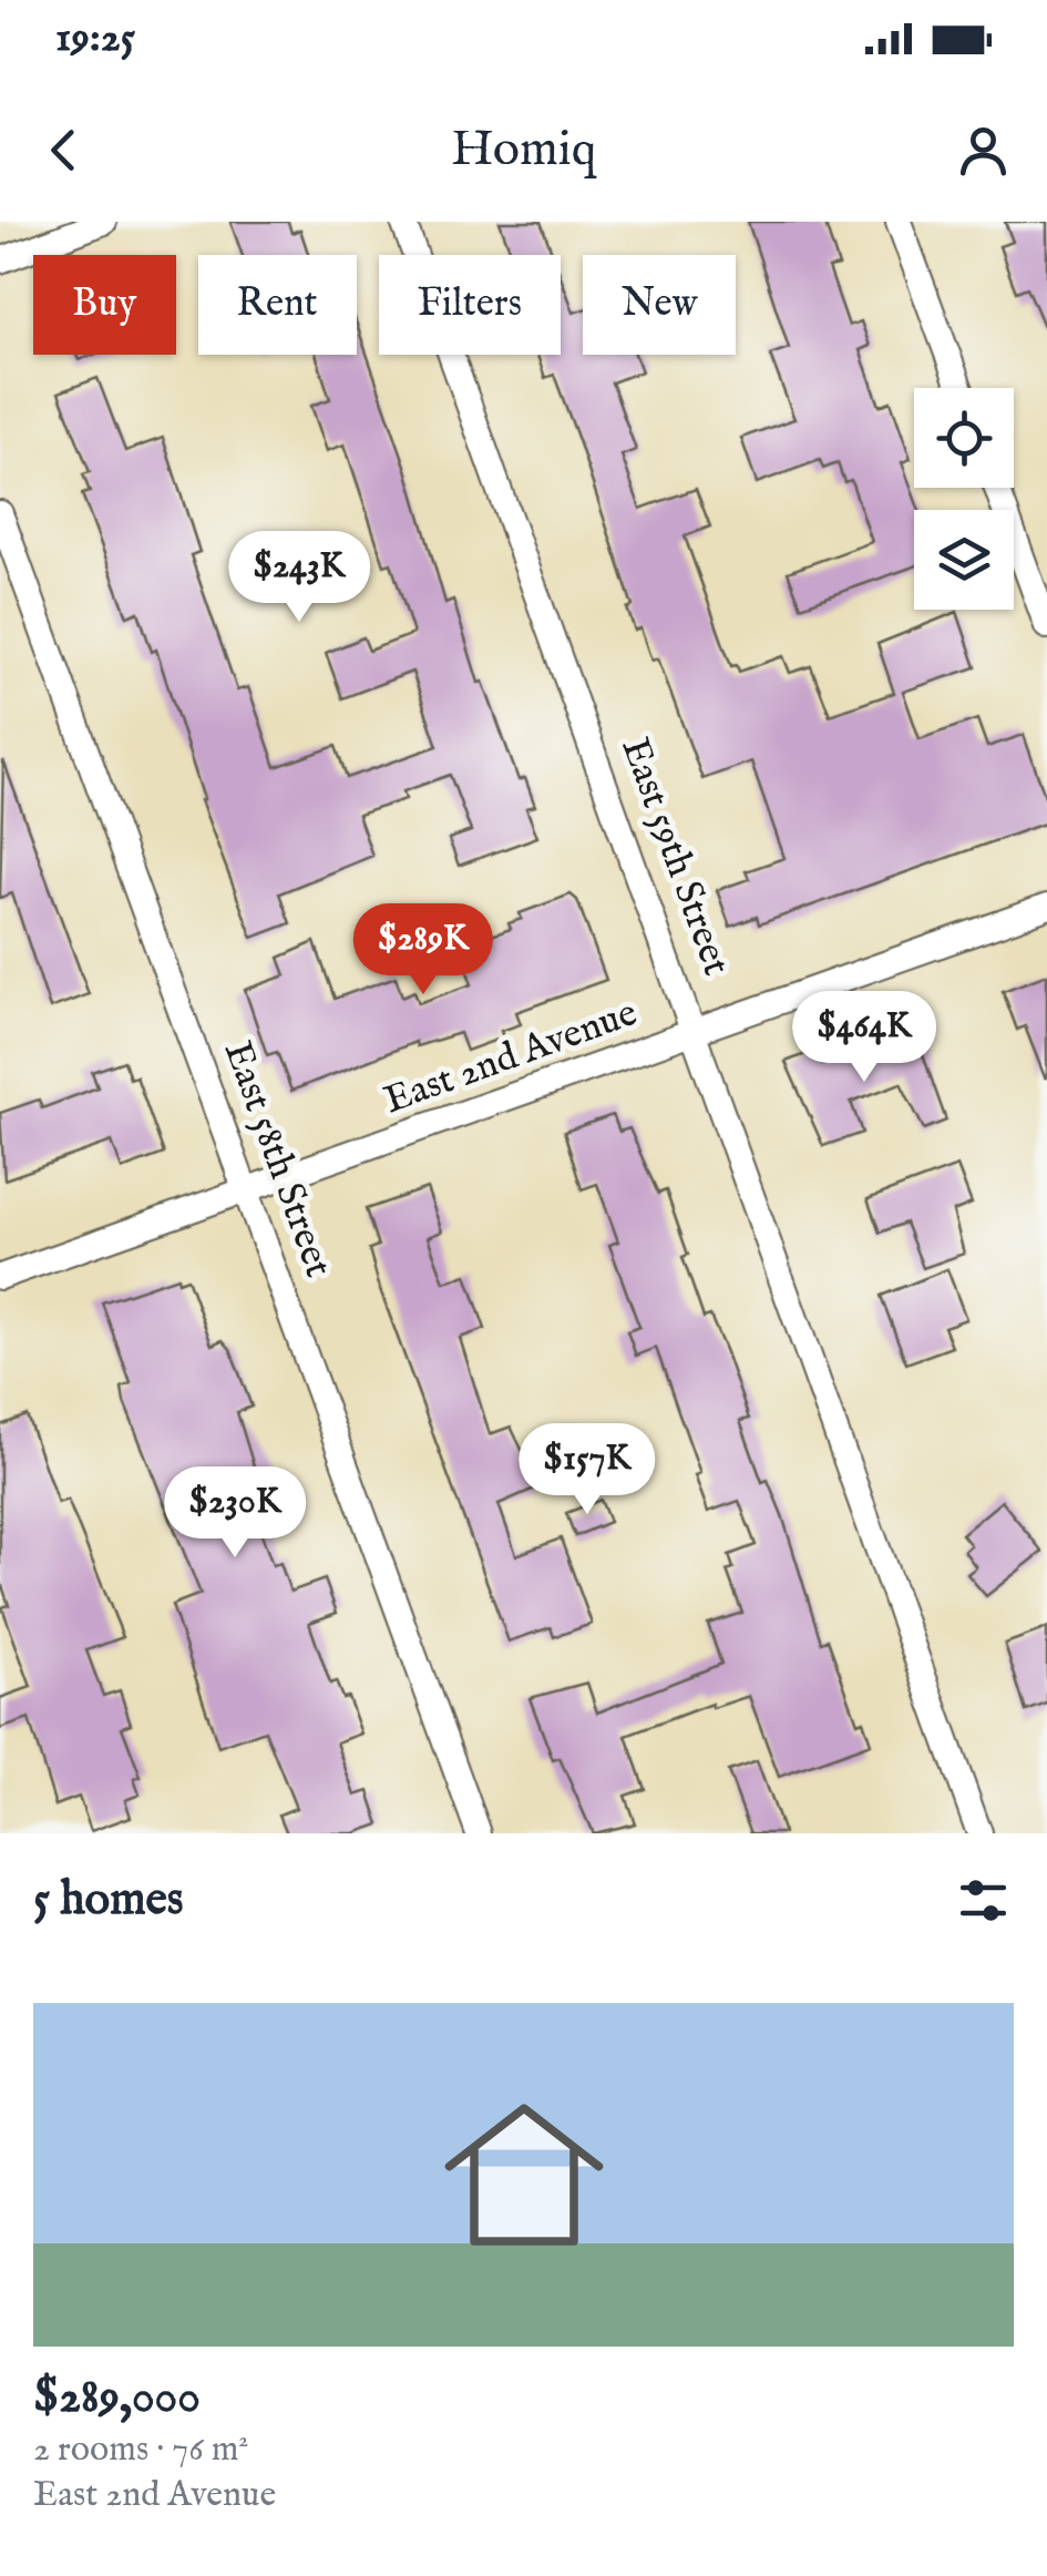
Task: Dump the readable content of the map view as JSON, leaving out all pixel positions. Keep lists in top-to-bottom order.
{
  "streets": {
    "street": ["East 59th Street", "East 2nd Avenue", "East 58th Street"]
  },
  "crossings": [
    ["East 59th Street", "East 2nd Avenue"],
    ["East 2nd Avenue", "East 58th Street"]
  ],
  "page": {
    "status": "19:25",
    "header": "Homiq",
    "chip": [
      "Buy",
      "Rent",
      "Filters",
      "New"
    ],
    "price": [
      "$243K",
      "$289K",
      "$464K",
      "$157K",
      "$230K"
    ],
    "heading": "5 homes",
    "list": [
      {
        "name": "$289,000",
        "note": "2 rooms · 76 m² · East 2nd Avenue"
      }
    ]
  }
}
